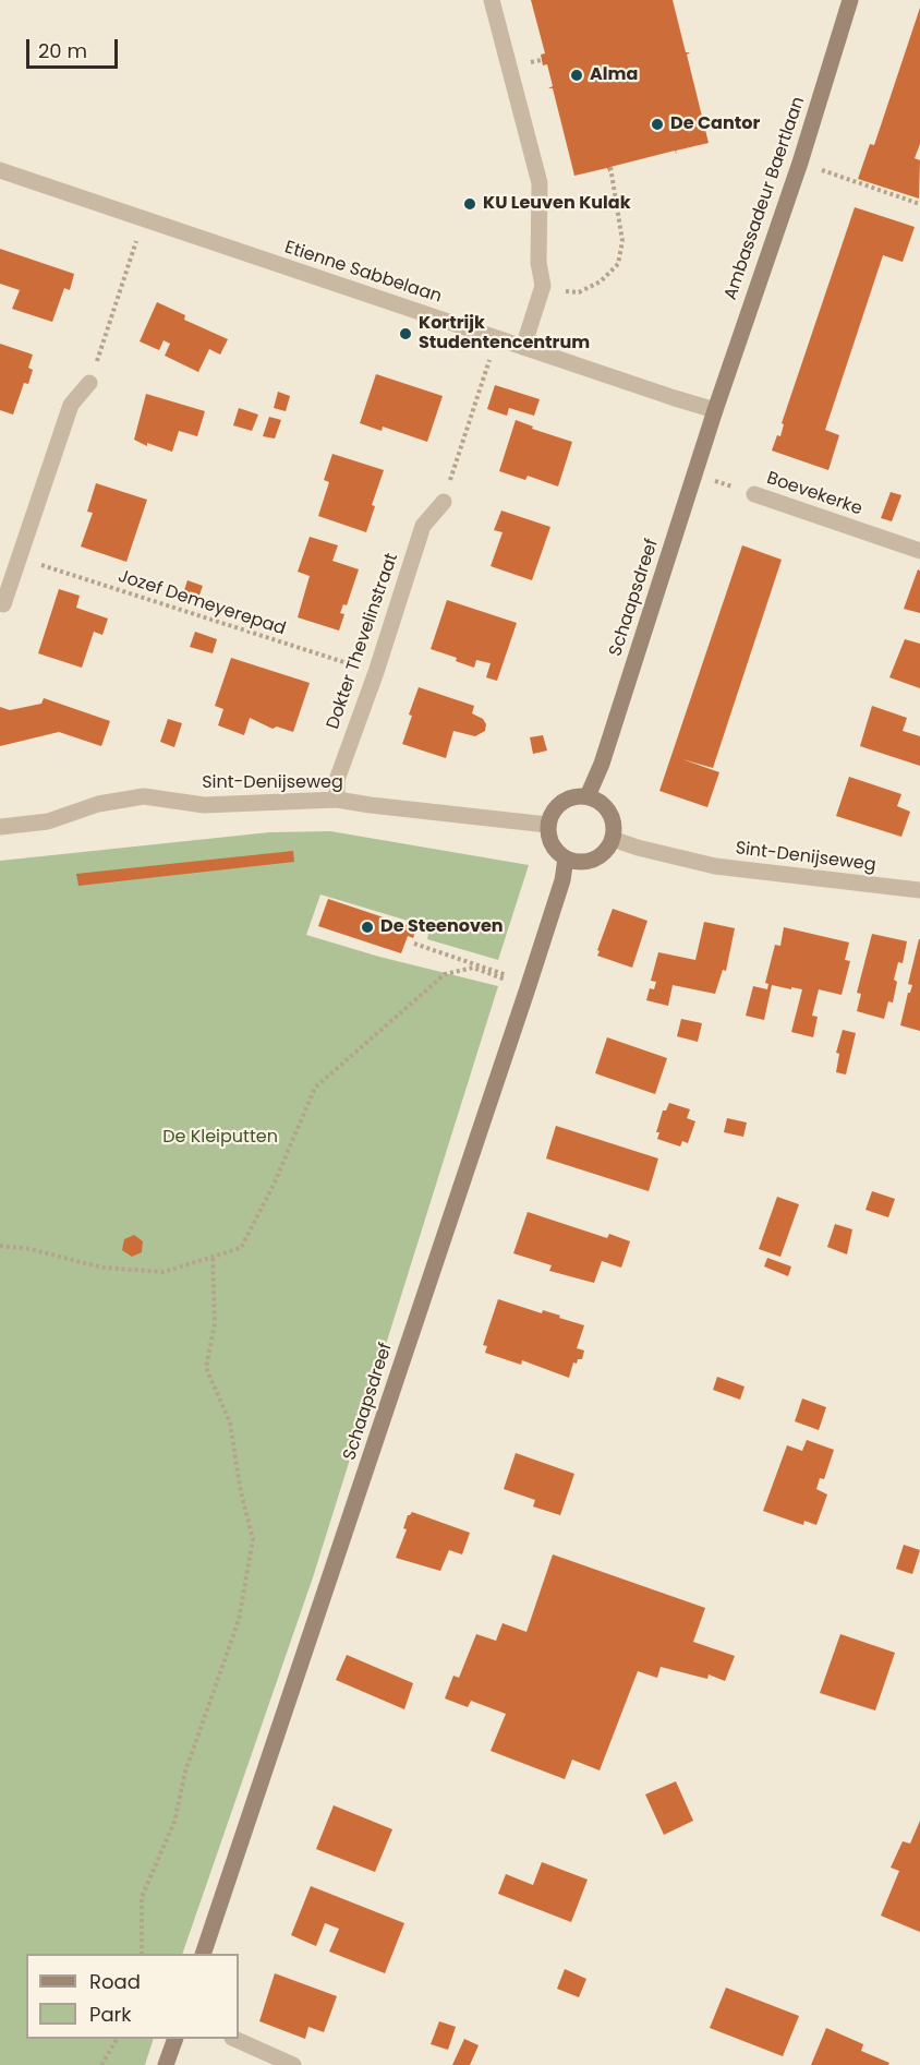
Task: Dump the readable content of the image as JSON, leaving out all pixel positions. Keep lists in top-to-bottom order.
{
  "streets": {
    "street": [
      "Ambassadeur Baertlaan",
      "Etienne Sabbelaan",
      "Boevekerke",
      "Schaapsdreef",
      "Dokter Thevelinstraat",
      "Sint-Denijseweg"
    ],
    "path": ["Jozef Demeyerepad"]
  },
  "crossings": [
    ["Ambassadeur Baertlaan", "Etienne Sabbelaan"],
    ["Ambassadeur Baertlaan", "Schaapsdreef"],
    ["Etienne Sabbelaan", "Schaapsdreef"],
    ["Boevekerke", "Schaapsdreef"],
    ["Schaapsdreef", "Sint-Denijseweg"],
    ["Jozef Demeyerepad", "Dokter Thevelinstraat"],
    ["Dokter Thevelinstraat", "Sint-Denijseweg"]
  ],
  "parks": ["De Kleiputten"],
  "places": [
    "Alma",
    "De Cantor",
    "KU Leuven Kulak",
    "Kortrijk Studentencentrum",
    "De Steenoven"
  ],
  "legend": ["Road", "Park"],
  "scale_bar": "20 m"
}
